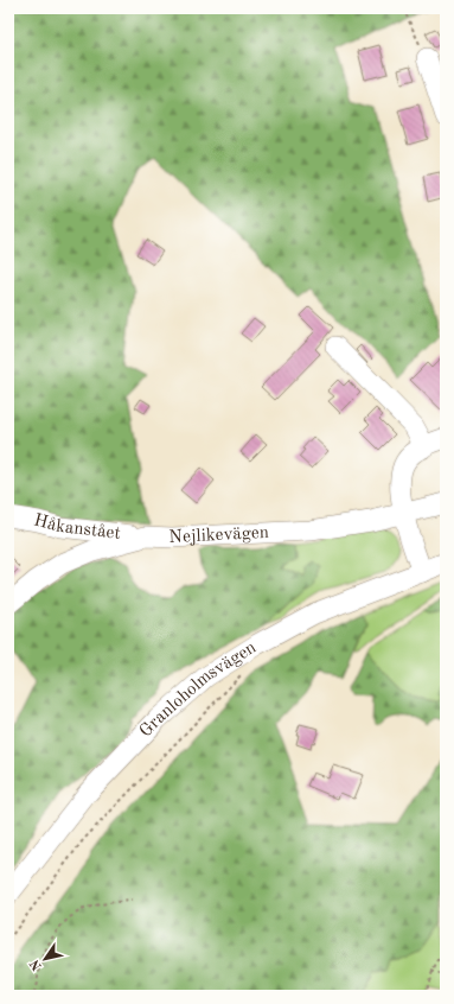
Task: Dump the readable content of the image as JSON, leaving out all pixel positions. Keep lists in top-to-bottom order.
{
  "streets": {
    "street": ["Håkanstået", "Nejlikevägen", "Granloholmsvägen"]
  },
  "crossings": [
    ["Håkanstået", "Nejlikevägen"]
  ],
  "north": "bottom left"
}
